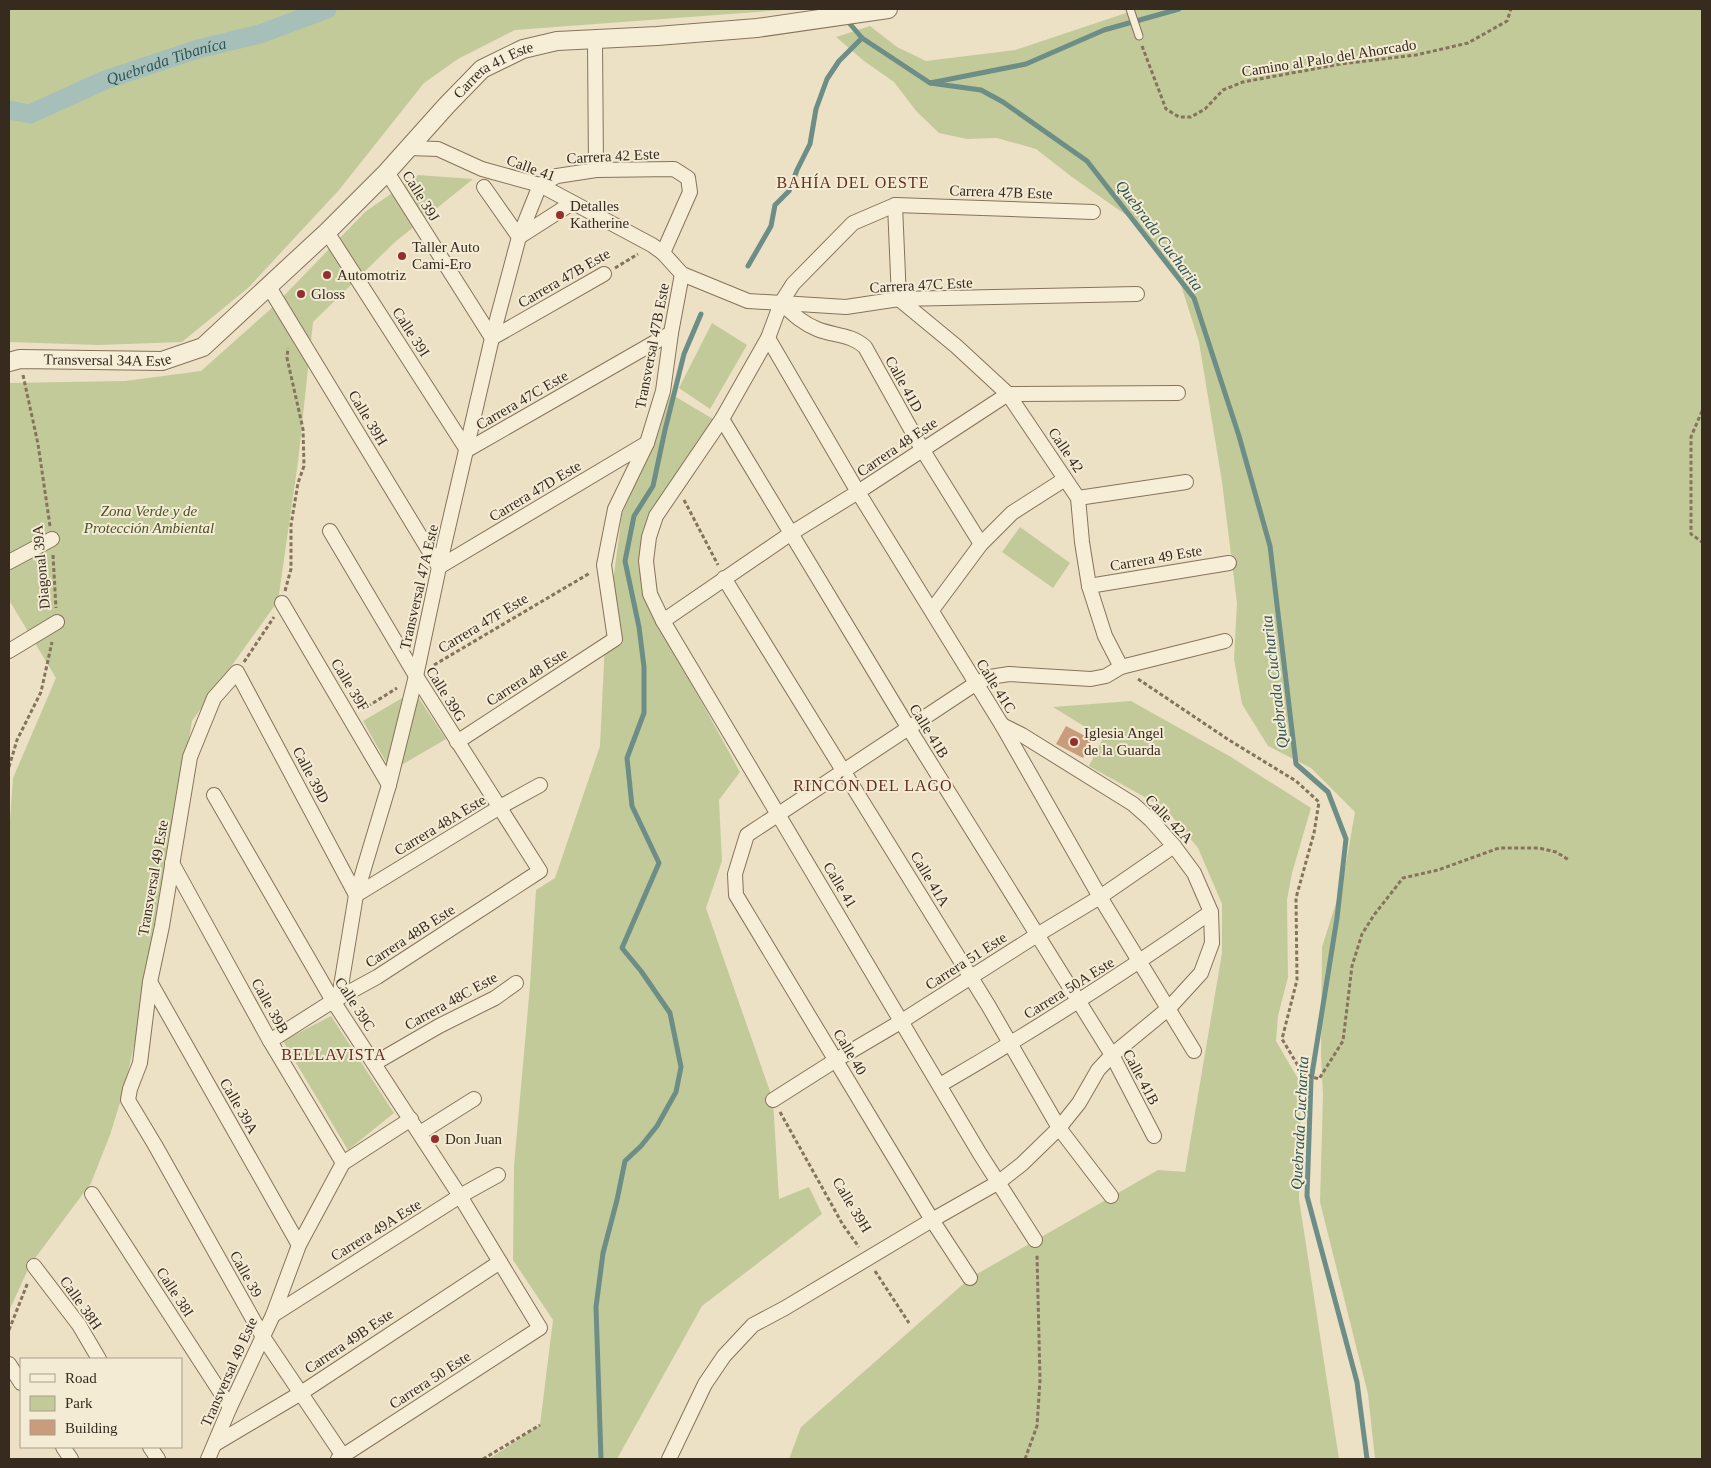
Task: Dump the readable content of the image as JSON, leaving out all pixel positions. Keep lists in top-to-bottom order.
{
  "streets": {
    "street": [
      "Carrera 41 Este",
      "Carrera 42 Este",
      "Calle 41",
      "Carrera 47B Este",
      "Calle 39J",
      "Carrera 47C Este",
      "Calle 39I",
      "Transversal 47B Este",
      "Transversal 34A Este",
      "Calle 41D",
      "Calle 39H",
      "Carrera 48 Este",
      "Calle 42",
      "Carrera 47D Este",
      "Carrera 49 Este",
      "Transversal 47A Este",
      "Calle 39F",
      "Calle 41C",
      "Calle 39G",
      "Calle 41B",
      "Calle 39D",
      "Calle 42A",
      "Carrera 48A Este",
      "Transversal 49 Este",
      "Calle 41A",
      "Carrera 48B Este",
      "Carrera 51 Este",
      "Carrera 50A Este",
      "Carrera 48C Este",
      "Calle 39C",
      "Calle 39B",
      "Calle 40",
      "Calle 39A",
      "Carrera 49A Este",
      "Calle 39",
      "Calle 38I",
      "Calle 38H",
      "Carrera 49B Este",
      "Carrera 50 Este"
    ],
    "path": ["Camino al Palo del Ahorcado", "Diagonal 39A", "Carrera 47F Este"]
  },
  "crossings": [
    ["Carrera 41 Este", "Calle 41"],
    ["Carrera 41 Este", "Calle 39J"],
    ["Carrera 41 Este", "Calle 39I"],
    ["Carrera 41 Este", "Transversal 34A Este"],
    ["Carrera 41 Este", "Calle 39H"],
    ["Carrera 42 Este", "Calle 41"],
    ["Carrera 42 Este", "Carrera 47B Este"],
    ["Carrera 42 Este", "Transversal 47A Este"],
    ["Calle 41", "Carrera 47B Este"],
    ["Calle 41", "Carrera 47C Este"],
    ["Calle 41", "Transversal 47B Este"],
    ["Calle 41", "Carrera 48 Este"],
    ["Calle 41", "Transversal 47A Este"],
    ["Calle 41", "Carrera 51 Este"],
    ["Calle 41", "Carrera 50A Este"],
    ["Calle 41", "Calle 40"],
    ["Carrera 47B Este", "Calle 39J"],
    ["Carrera 47B Este", "Carrera 47C Este"],
    ["Carrera 47B Este", "Calle 41D"],
    ["Carrera 47B Este", "Transversal 47A Este"],
    ["Calle 39J", "Transversal 47A Este"],
    ["Carrera 47C Este", "Calle 39I"],
    ["Carrera 47C Este", "Transversal 47B Este"],
    ["Carrera 47C Este", "Calle 41D"],
    ["Carrera 47C Este", "Calle 42"],
    ["Carrera 47C Este", "Transversal 47A Este"],
    ["Calle 39I", "Transversal 47A Este"],
    ["Transversal 47B Este", "Carrera 48 Este"],
    ["Transversal 47B Este", "Carrera 47D Este"],
    ["Transversal 47B Este", "Carrera 47F Este"],
    ["Transversal 34A Este", "Diagonal 39A"],
    ["Calle 41D", "Carrera 48 Este"],
    ["Calle 39H", "Carrera 47D Este"],
    ["Calle 39H", "Transversal 47A Este"],
    ["Calle 39H", "Carrera 51 Este"],
    ["Carrera 48 Este", "Calle 42"],
    ["Carrera 48 Este", "Carrera 47F Este"],
    ["Carrera 48 Este", "Calle 41C"],
    ["Carrera 48 Este", "Calle 39G"],
    ["Carrera 48 Este", "Calle 41B"],
    ["Carrera 48 Este", "Calle 41A"],
    ["Calle 42", "Carrera 49 Este"],
    ["Carrera 47D Este", "Transversal 47A Este"],
    ["Transversal 47A Este", "Carrera 47F Este"],
    ["Transversal 47A Este", "Calle 39F"],
    ["Transversal 47A Este", "Calle 39G"],
    ["Transversal 47A Este", "Calle 39D"],
    ["Transversal 47A Este", "Carrera 48A Este"],
    ["Transversal 47A Este", "Carrera 48B Este"],
    ["Transversal 47A Este", "Calle 39C"],
    ["Carrera 47F Este", "Calle 39F"],
    ["Carrera 47F Este", "Calle 39G"],
    ["Calle 41C", "Calle 42A"],
    ["Calle 41C", "Carrera 51 Este"],
    ["Calle 41C", "Carrera 50A Este"],
    ["Calle 39G", "Carrera 48A Este"],
    ["Calle 39G", "Carrera 48B Este"],
    ["Calle 41B", "Carrera 51 Este"],
    ["Calle 41B", "Carrera 50A Este"],
    ["Calle 39D", "Carrera 48A Este"],
    ["Calle 39D", "Transversal 49 Este"],
    ["Calle 42A", "Carrera 51 Este"],
    ["Calle 42A", "Carrera 50A Este"],
    ["Transversal 49 Este", "Calle 39B"],
    ["Transversal 49 Este", "Calle 39A"],
    ["Transversal 49 Este", "Carrera 49A Este"],
    ["Transversal 49 Este", "Calle 39"],
    ["Transversal 49 Este", "Calle 38I"],
    ["Transversal 49 Este", "Carrera 49B Este"],
    ["Calle 41A", "Carrera 51 Este"],
    ["Calle 41A", "Carrera 50A Este"],
    ["Carrera 48B Este", "Calle 39C"],
    ["Carrera 48B Este", "Calle 39B"],
    ["Carrera 51 Este", "Calle 40"],
    ["Carrera 48C Este", "Calle 39C"],
    ["Calle 39C", "Carrera 49A Este"],
    ["Calle 39C", "Carrera 49B Este"],
    ["Calle 39C", "Carrera 50 Este"],
    ["Calle 39", "Carrera 49B Este"],
    ["Calle 39", "Carrera 50 Este"]
  ],
  "districts": ["BAHÍA DEL OESTE", "RINCÓN DEL LAGO", "BELLAVISTA"],
  "water": ["Quebrada Tibaníca", "Quebrada Cucharita"],
  "parks": ["Zona Verde y de Protección Ambiental"],
  "places": [
    "Detalles Katherine",
    "Taller Auto Cami-Ero",
    "Automotriz",
    "Gloss",
    "Iglesia Angel de la Guarda",
    "Don Juan"
  ],
  "legend": ["Road", "Park", "Building"]
}
